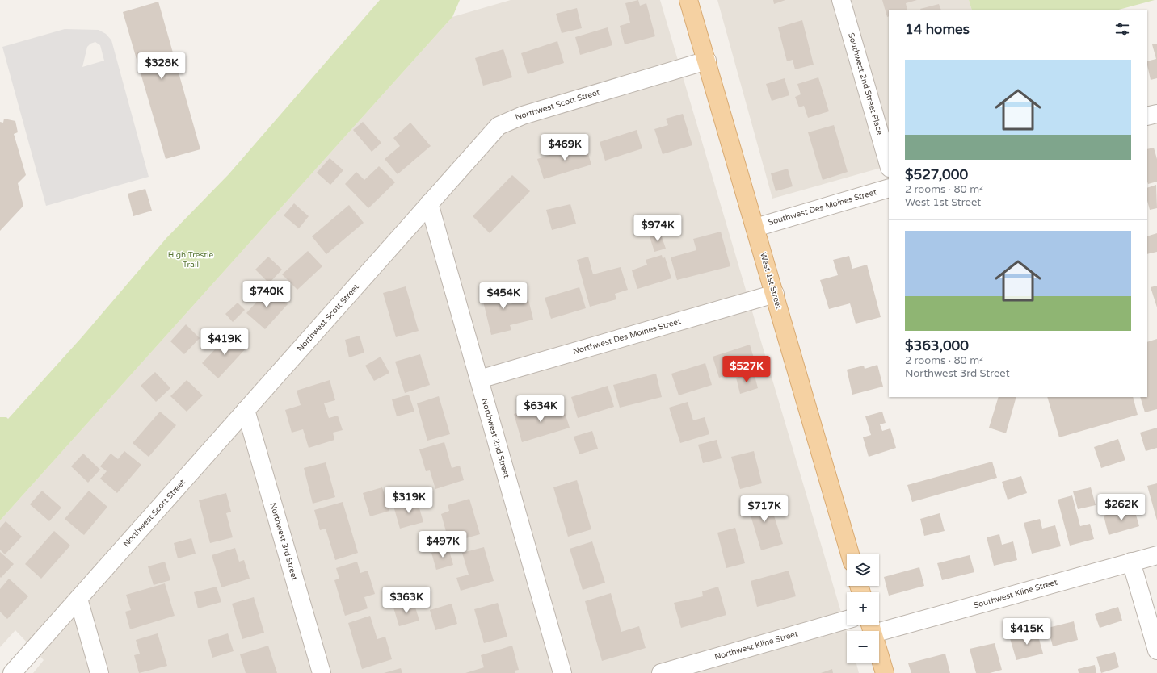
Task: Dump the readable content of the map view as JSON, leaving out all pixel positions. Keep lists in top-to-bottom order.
{
  "streets": {
    "main road": ["West 1st Street"],
    "street": [
      "Southwest 2nd Street Place",
      "Northwest Scott Street",
      "Southwest Des Moines Street",
      "Northwest Des Moines Street",
      "Northwest 2nd Street",
      "Northwest 3rd Street",
      "Southwest Kline Street",
      "Northwest Kline Street"
    ]
  },
  "crossings": [
    ["Northwest Scott Street", "West 1st Street"],
    ["Northwest Scott Street", "Northwest 2nd Street"],
    ["Northwest Scott Street", "Northwest 3rd Street"],
    ["Southwest Des Moines Street", "West 1st Street"],
    ["West 1st Street", "Northwest Des Moines Street"],
    ["Northwest Des Moines Street", "Northwest 2nd Street"]
  ],
  "parks": ["High Trestle Trail"],
  "page": {
    "heading": "14 homes",
    "list": [
      {
        "name": "$527,000",
        "note": "2 rooms · 80 m² · West 1st Street"
      },
      {
        "name": "$363,000",
        "note": "2 rooms · 80 m² · Northwest 3rd Street"
      }
    ],
    "price": [
      "$328K",
      "$469K",
      "$974K",
      "$740K",
      "$454K",
      "$419K",
      "$527K",
      "$634K",
      "$319K",
      "$262K",
      "$717K",
      "$497K",
      "$363K",
      "$415K"
    ],
    "map_buttons": ["+", "−"]
  }
}
